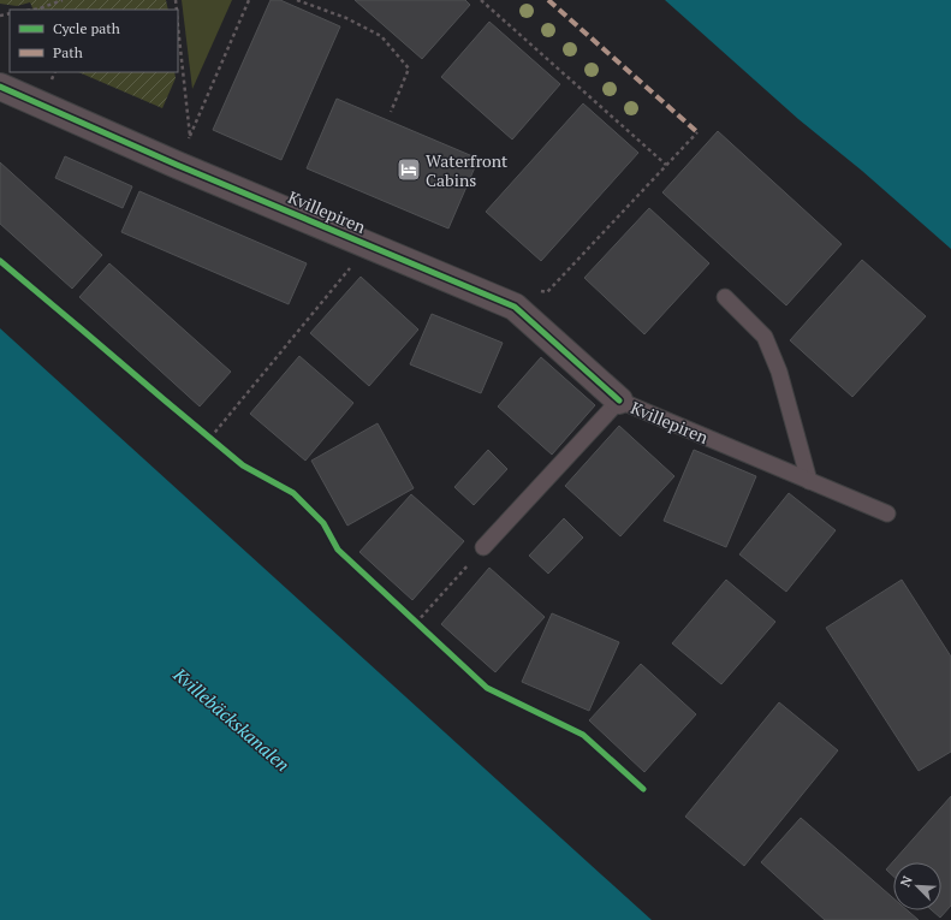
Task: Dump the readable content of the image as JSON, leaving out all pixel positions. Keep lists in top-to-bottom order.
{
  "streets": {
    "street": ["Kvillepiren"]
  },
  "water": ["Kvillebäckskanalen"],
  "places": {
    "hotel": ["Waterfront Cabins"]
  },
  "legend": ["Cycle path", "Path"],
  "north": "top left"
}
